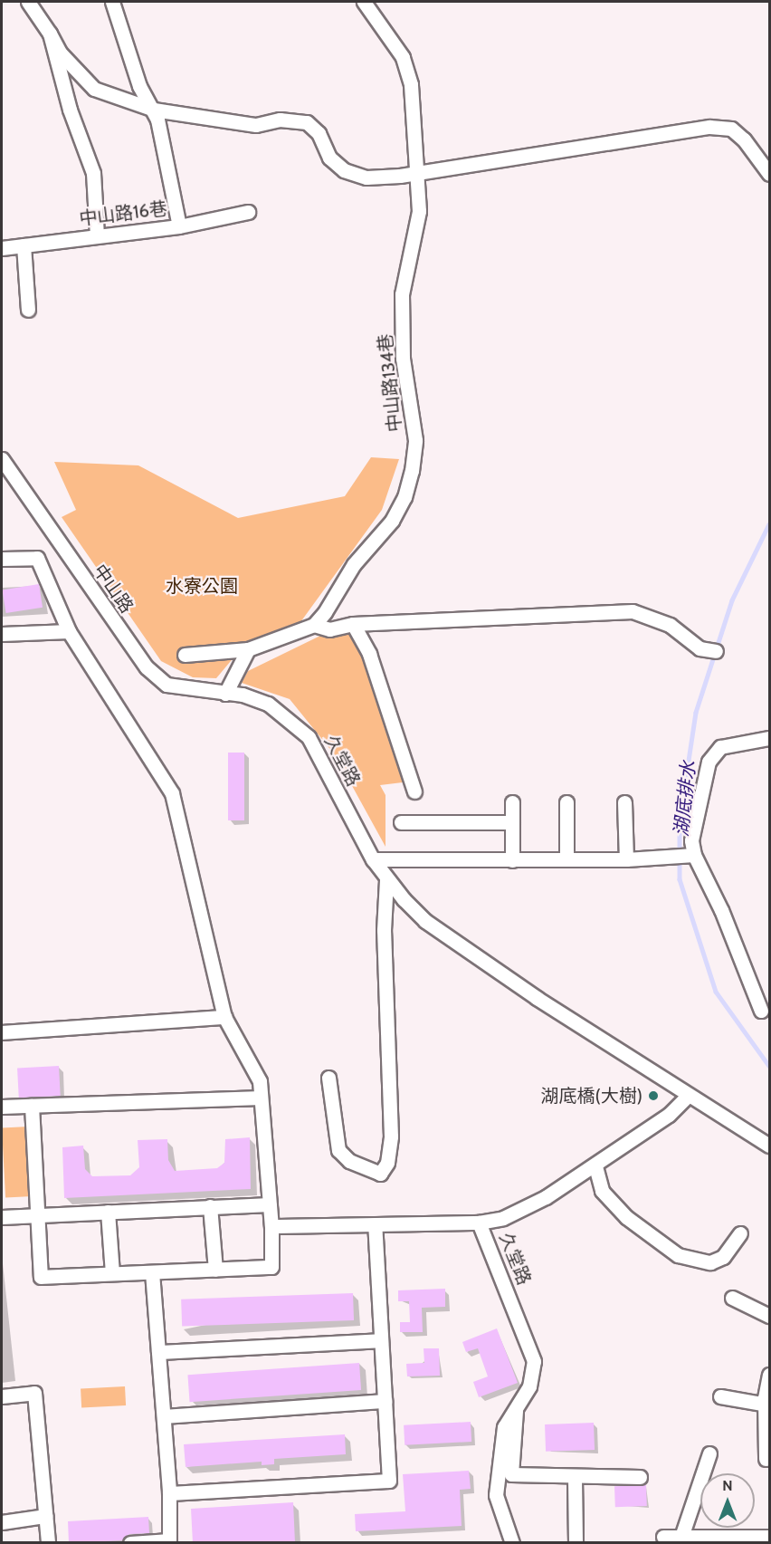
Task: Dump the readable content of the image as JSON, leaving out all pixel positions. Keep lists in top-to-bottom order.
{
  "streets": {
    "street": [
      "中山路16巷",
      "中山路134巷",
      "中山路",
      "久堂路"
    ]
  },
  "crossings": [
    ["中山路", "久堂路"]
  ],
  "water": ["湖底排水"],
  "parks": ["水寮公園"],
  "places": ["湖底橋(大樹)"],
  "north": "top"
}
